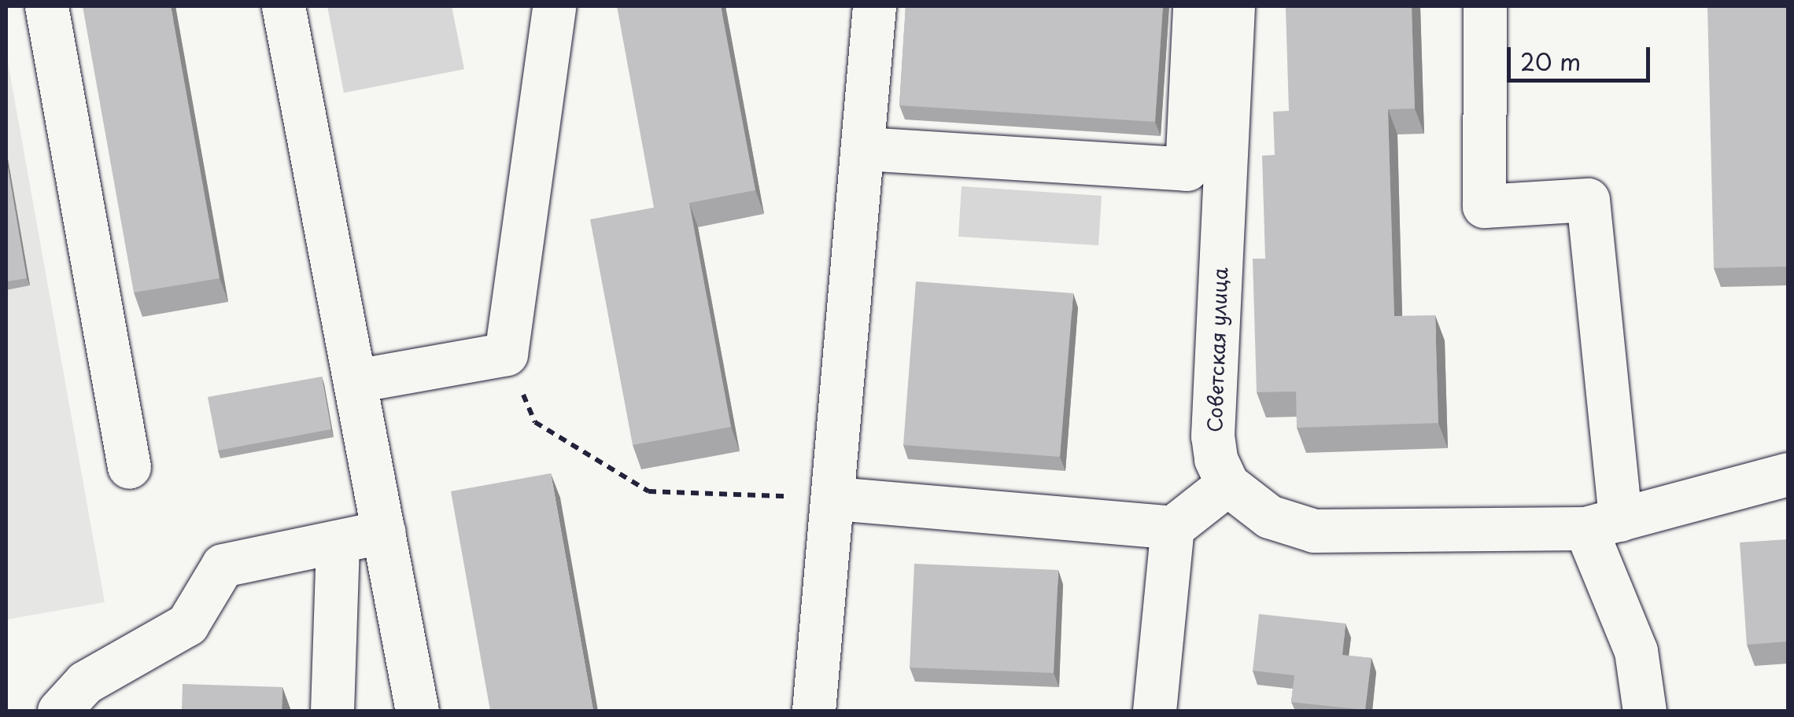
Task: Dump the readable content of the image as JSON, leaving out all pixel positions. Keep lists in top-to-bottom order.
{
  "streets": {
    "street": ["Советская улица"]
  },
  "scale_bar": "20 m"
}
